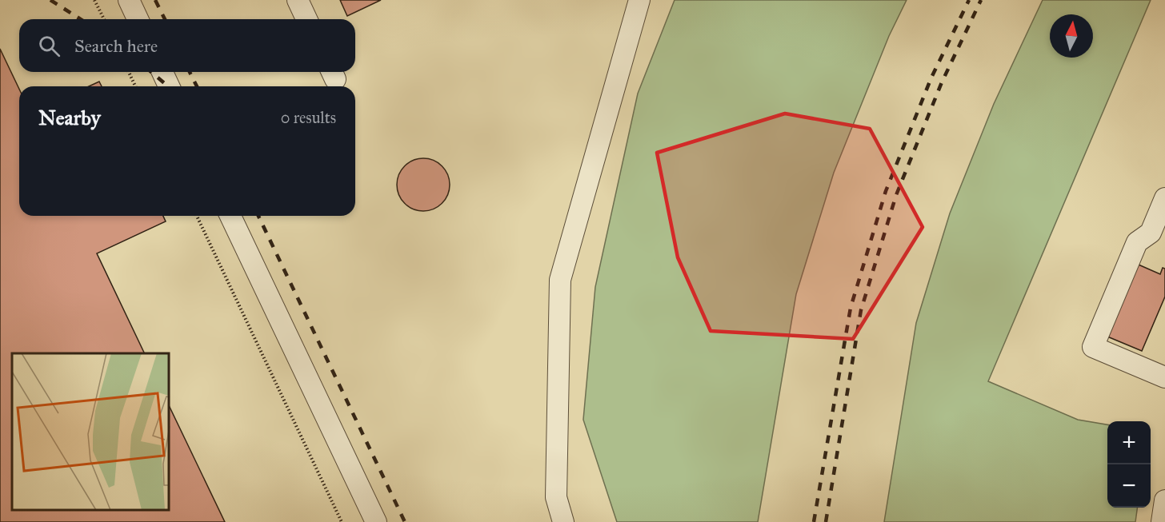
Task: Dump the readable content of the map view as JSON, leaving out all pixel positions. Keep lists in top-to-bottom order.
{
  "north": "top",
  "page": {
    "search": "Search here",
    "heading": ["Nearby", "0 results"],
    "map_buttons": ["+", "−"]
  }
}
